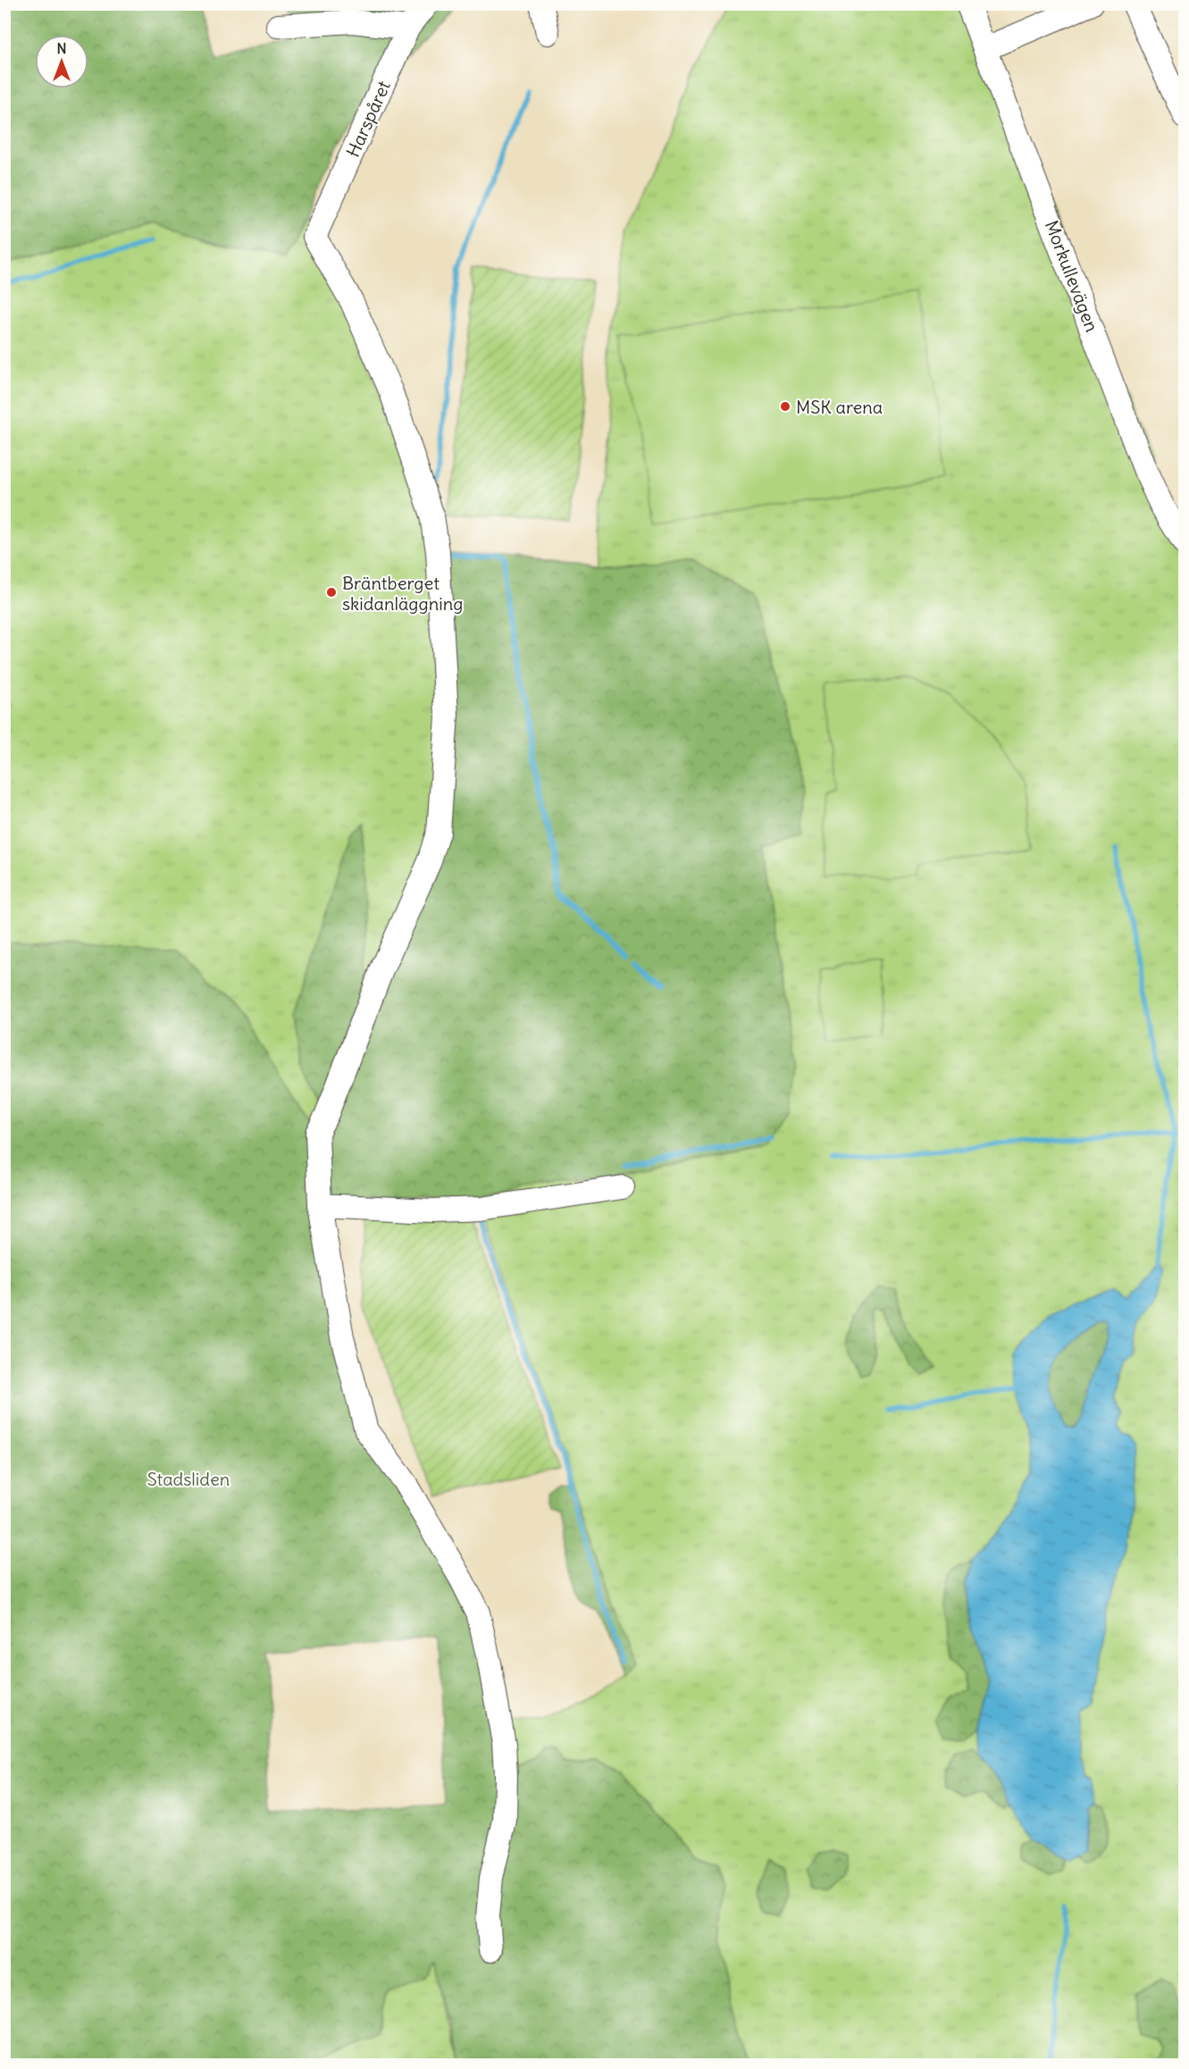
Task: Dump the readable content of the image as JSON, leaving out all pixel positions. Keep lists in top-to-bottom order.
{
  "streets": {
    "street": ["Harspåret", "Morkullevägen"]
  },
  "parks": ["Stadsliden"],
  "places": ["MSK arena", "Bräntberget skidanläggning"],
  "north": "top"
}
